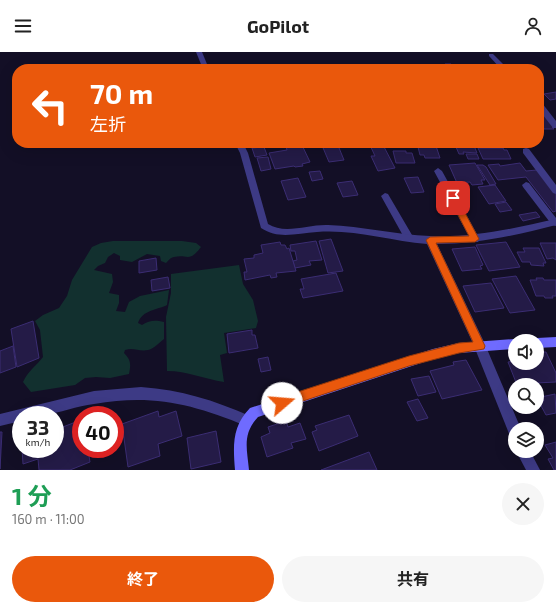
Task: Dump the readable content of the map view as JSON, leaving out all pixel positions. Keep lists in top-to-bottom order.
{
  "page": {
    "header": "GoPilot",
    "turn": ["70 m", "左折"],
    "speed": "33 km/h",
    "limit": "40",
    "heading": ["1 分", "160 m · 11:00"],
    "buttons": ["終了", "共有"]
  }
}
